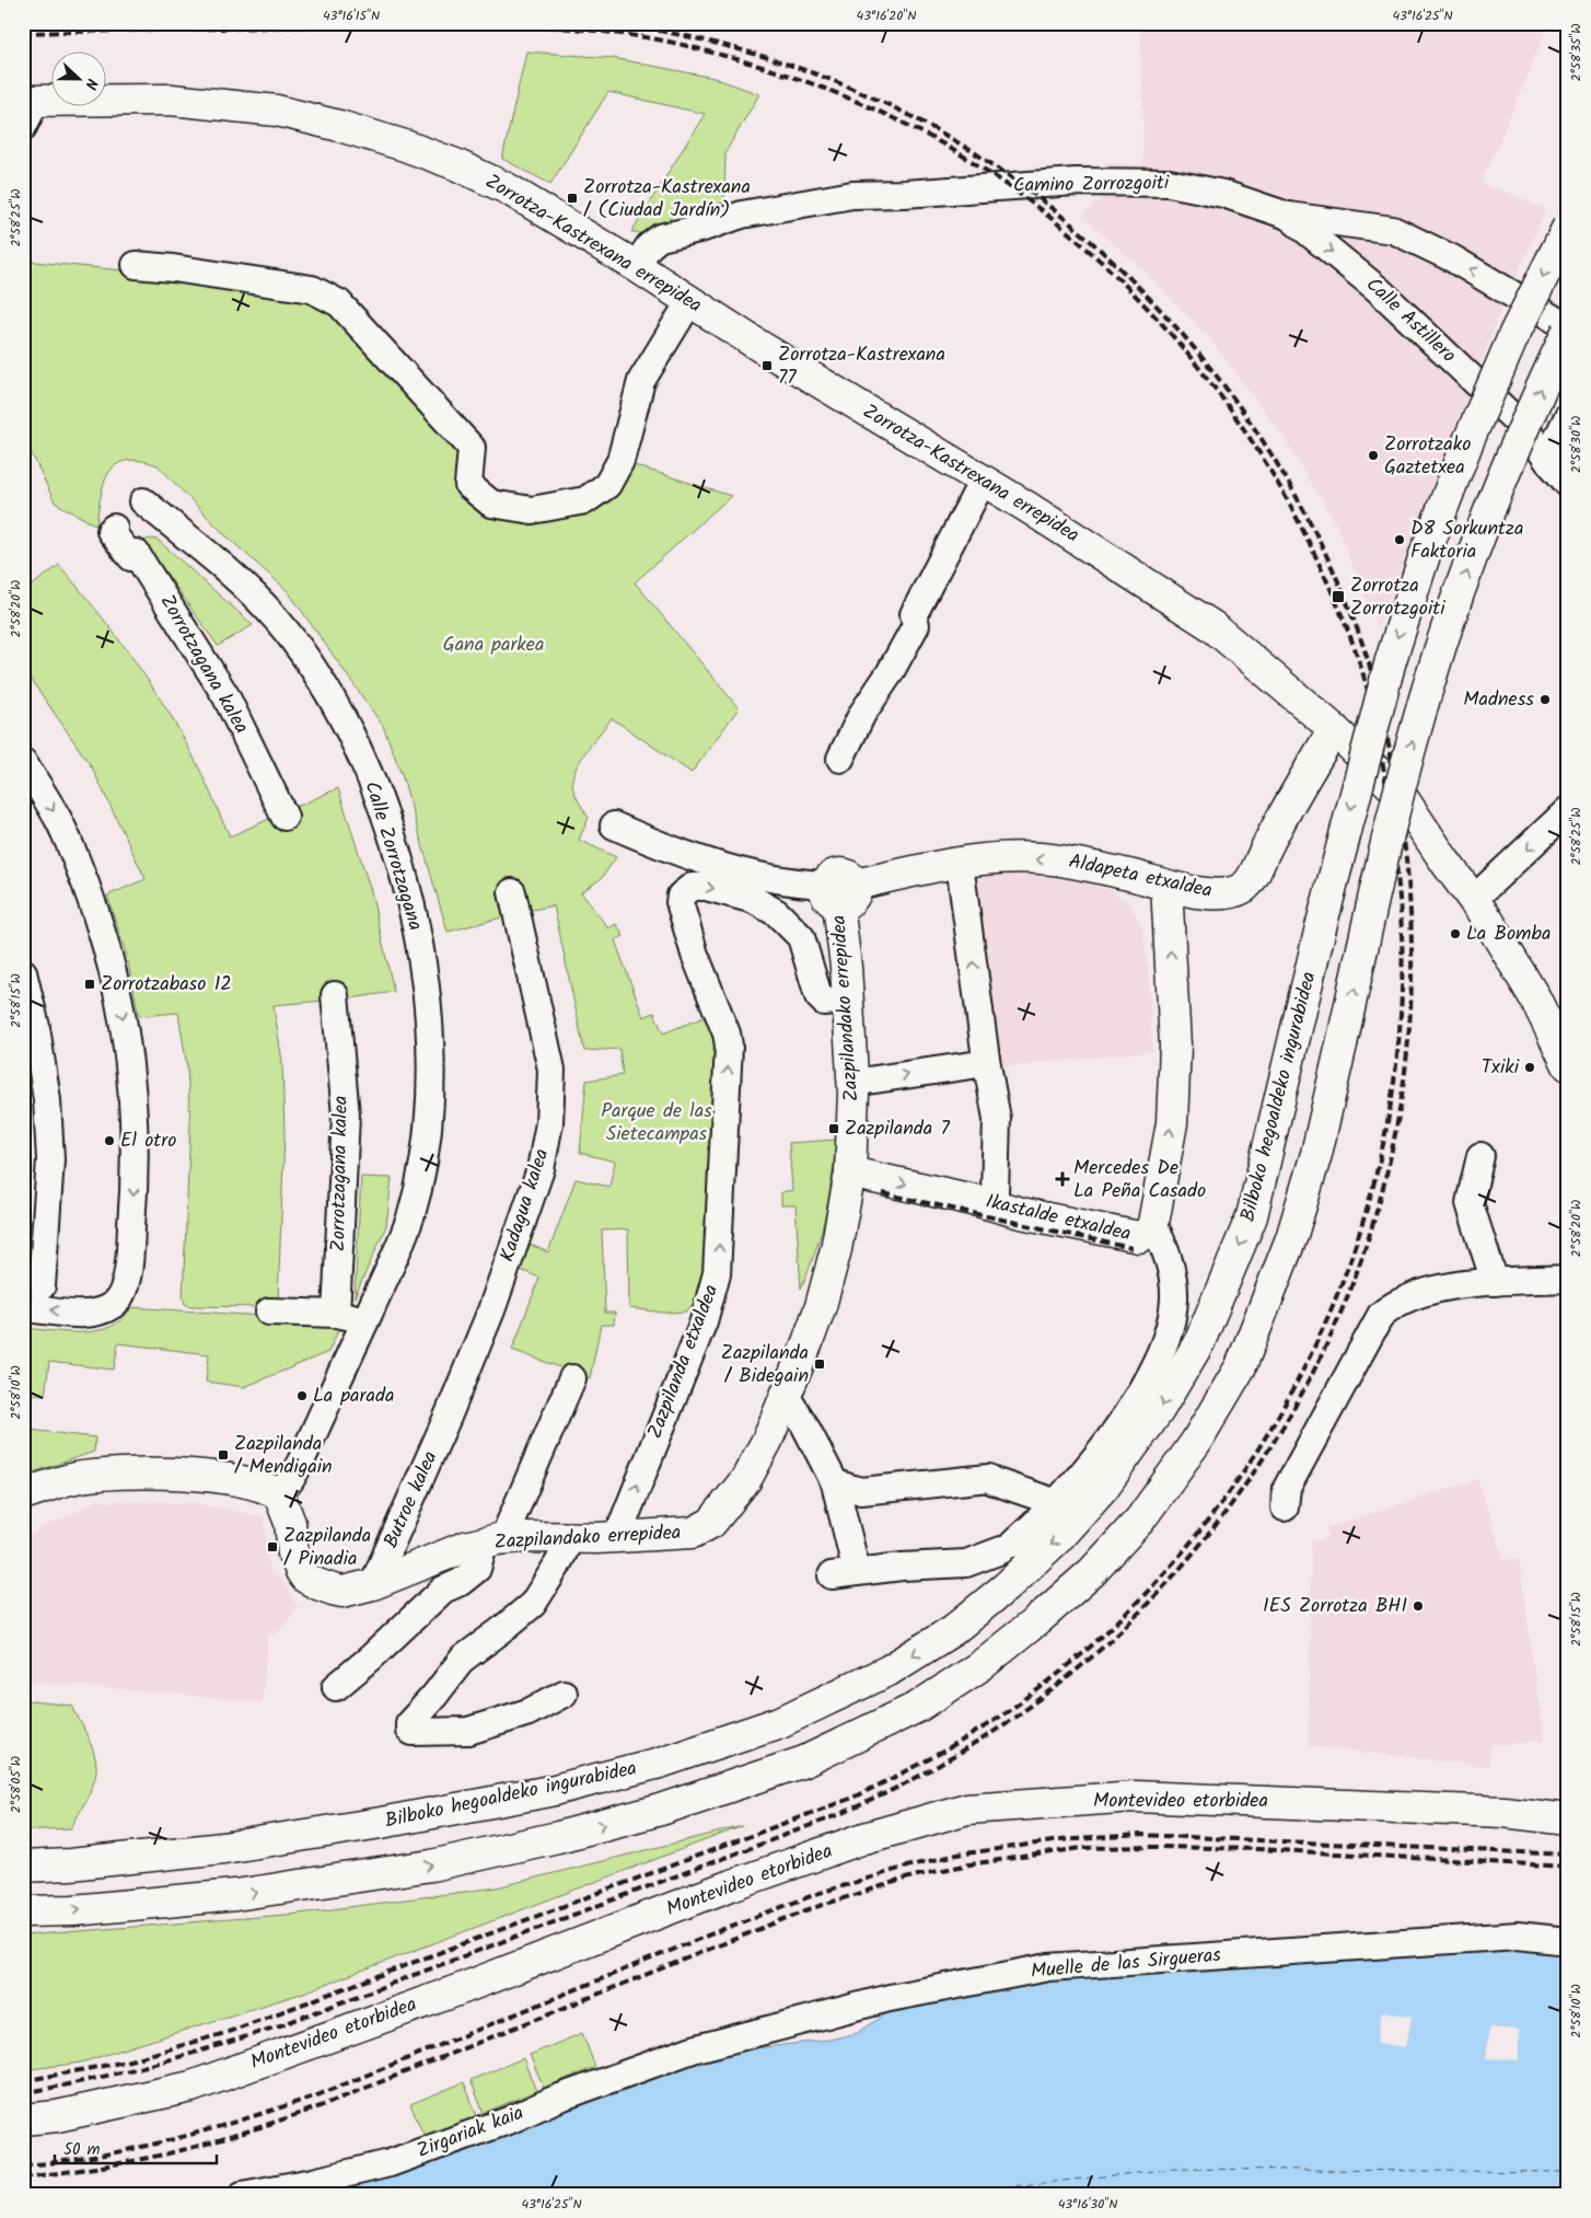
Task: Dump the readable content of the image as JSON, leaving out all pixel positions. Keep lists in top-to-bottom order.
{
  "streets": {
    "main road": [
      "Zorrotza-Kastrexana errepidea",
      "Aldapeta etxaldea",
      "Zazpilandako errepidea",
      "Bilboko hegoaldeko ingurabidea",
      "Ikastalde etxaldea",
      "Montevideo etorbidea"
    ],
    "street": [
      "Camino Zorrozgoiti",
      "Calle Astillero",
      "Zorrotzagana kalea",
      "Calle Zorrotzagana",
      "Kadagua kalea",
      "Zazpilanda etxaldea",
      "Butroe kalea",
      "Muelle de las Sirgueras",
      "Zirgariak kaia"
    ]
  },
  "crossings": [
    ["Camino Zorrozgoiti", "Zorrotza-Kastrexana errepidea"],
    ["Camino Zorrozgoiti", "Calle Astillero"],
    ["Zorrotza-Kastrexana errepidea", "Aldapeta etxaldea"],
    ["Calle Zorrotzagana", "Zazpilandako errepidea"],
    ["Aldapeta etxaldea", "Zazpilandako errepidea"],
    ["Aldapeta etxaldea", "Ikastalde etxaldea"],
    ["Zazpilandako errepidea", "Ikastalde etxaldea"],
    ["Zazpilandako errepidea", "Zazpilanda etxaldea"],
    ["Zazpilandako errepidea", "Butroe kalea"],
    ["Kadagua kalea", "Butroe kalea"],
    ["Muelle de las Sirgueras", "Zirgariak kaia"]
  ],
  "one_way": ["Calle Astillero", "Bilboko hegoaldeko ingurabidea"],
  "parks": ["Gana parkea", "Parque de las Sietecampas"],
  "places": {
    "transit": [
      "Zorrotza-Kastrexana / (Ciudad Jardín)",
      "Zorrotza-Kastrexana 77",
      "Zorrotza Zorrotzgoiti",
      "Zorrotzabaso 12",
      "Zazpilanda 7",
      "Zazpilanda / Bidegain",
      "Zazpilanda / Mendigain",
      "Zazpilanda / Pinadia"
    ],
    "other": [
      "Zorrotzako Gaztetxea",
      "D8 Sorkuntza Faktoria",
      "Madness",
      "La Bomba",
      "Txiki",
      "El otro",
      "La parada",
      "IES Zorrotza BHI"
    ],
    "health": ["Mercedes De La Peña Casado"]
  },
  "scale_bar": "50 m",
  "north": "right",
  "coordinates": [
    "43°16'15\"N",
    "43°16'20\"N",
    "43°16'25\"N",
    "2°58'35\"W",
    "2°58'25\"W",
    "2°58'30\"W",
    "2°58'20\"W",
    "2°58'15\"W",
    "2°58'10\"W",
    "2°58'05\"W",
    "43°16'30\"N"
  ]
}
